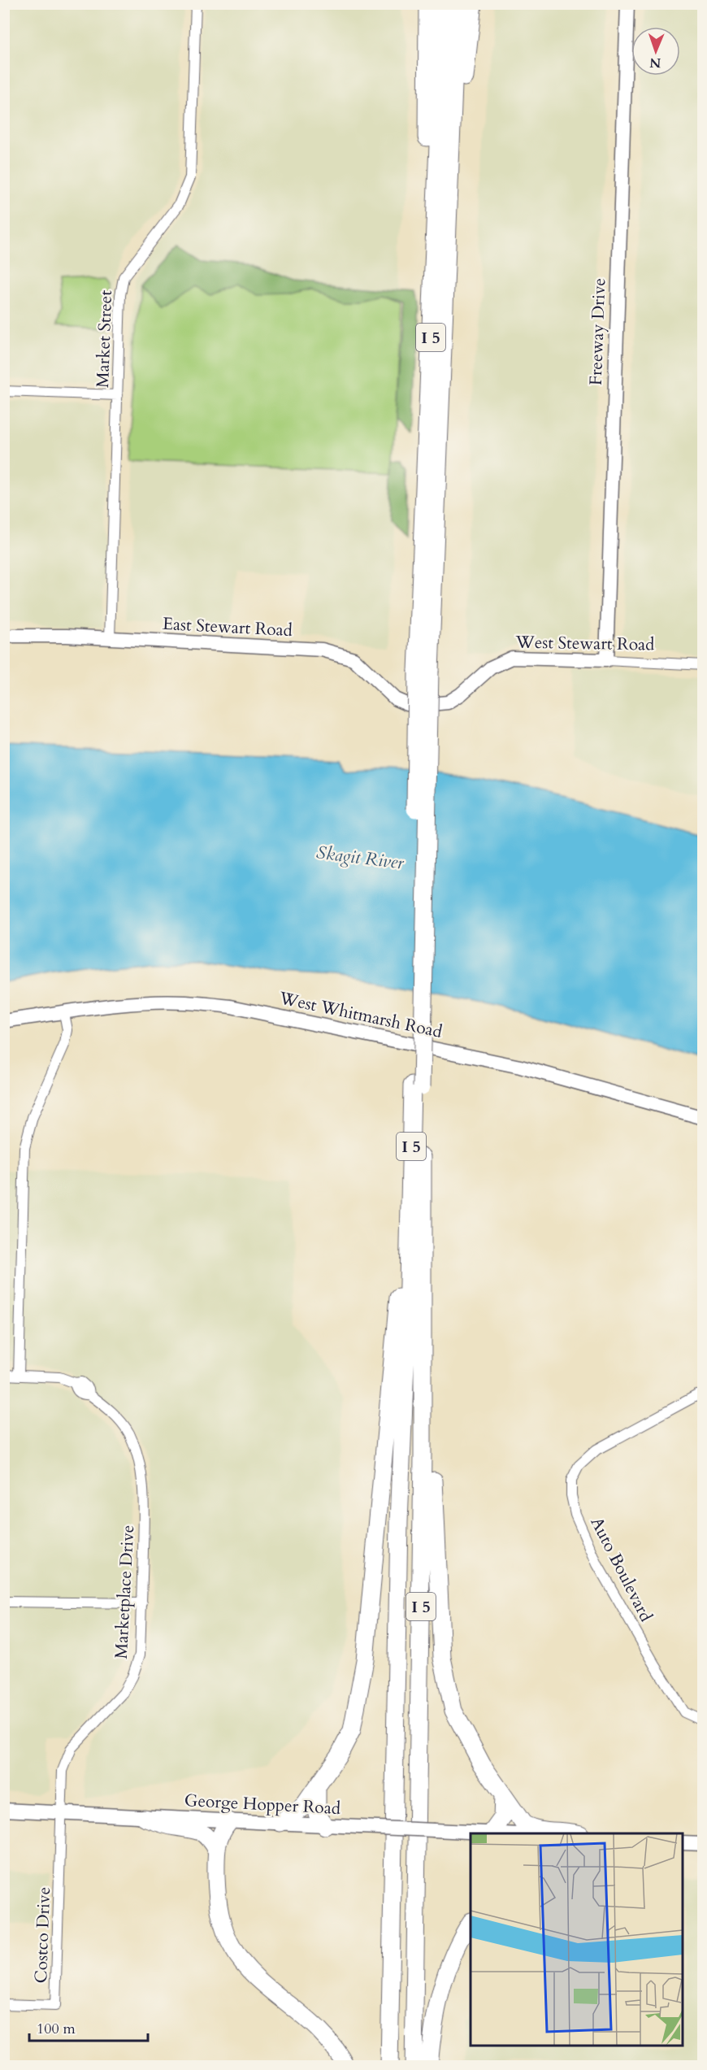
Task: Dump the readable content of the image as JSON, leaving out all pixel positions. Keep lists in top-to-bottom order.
{
  "streets": {
    "highway": ["I 5"],
    "street": [
      "Freeway Drive",
      "Market Street",
      "East Stewart Road",
      "West Stewart Road",
      "West Whitmarsh Road",
      "Auto Boulevard",
      "Marketplace Drive",
      "George Hopper Road",
      "Costco Drive"
    ]
  },
  "crossings": [
    ["Freeway Drive", "West Stewart Road"],
    ["Market Street", "East Stewart Road"],
    ["East Stewart Road", "West Stewart Road"],
    ["Marketplace Drive", "George Hopper Road"],
    ["Marketplace Drive", "Costco Drive"],
    ["George Hopper Road", "Costco Drive"]
  ],
  "water": ["Skagit River"],
  "scale_bar": "100 m",
  "north": "bottom"
}
